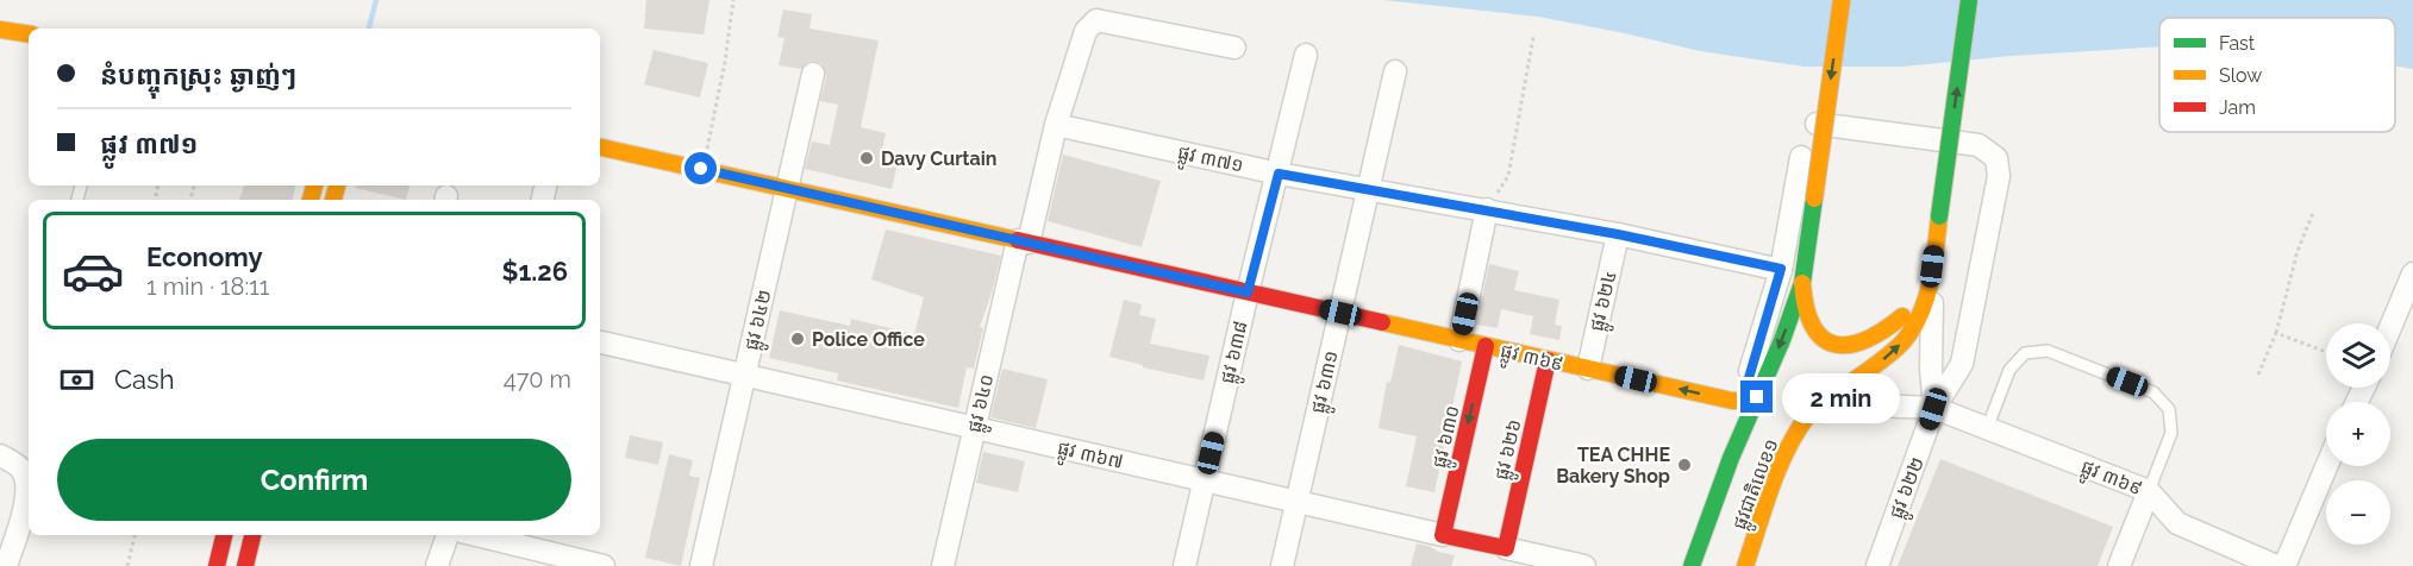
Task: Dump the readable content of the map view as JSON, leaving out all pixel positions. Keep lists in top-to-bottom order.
{
  "streets": {
    "main road": [
      "ផ្លូវ ៣៦៩",
      "ផ្លូវ ៦៣០",
      "ផ្លូវ ៦២៦",
      "ផ្លូវ ៣៦៧",
      "ផ្លូវជាតិលេខ១"
    ],
    "street": [
      "ផ្លូវ ៣៧១",
      "ផ្លូវ ៦២៤",
      "ផ្លូវ ៦៤២",
      "ផ្លូវ ៦៣៨",
      "ផ្លូវ ៦៣១",
      "ផ្លូវ ៦៤០",
      "ផ្លូវ ៦២២"
    ]
  },
  "crossings": [
    ["ផ្លូវ ៣៧១", "ផ្លូវ ៦២៤"],
    ["ផ្លូវ ៣៧១", "ផ្លូវ ៦៣៨"],
    ["ផ្លូវ ៣៧១", "ផ្លូវ ៦៣១"],
    ["ផ្លូវ ៣៧១", "ផ្លូវ ៦៤០"],
    ["ផ្លូវ ៦២៤", "ផ្លូវ ៣៦៩"],
    ["ផ្លូវ ៦៤២", "ផ្លូវ ៣៦៩"],
    ["ផ្លូវ ៦៤២", "ផ្លូវ ៣៦៧"],
    ["ផ្លូវ ៦៣៨", "ផ្លូវ ៣៦៩"],
    ["ផ្លូវ ៦៣៨", "ផ្លូវ ៣៦៧"],
    ["ផ្លូវ ៣៦៩", "ផ្លូវ ៦៣១"],
    ["ផ្លូវ ៣៦៩", "ផ្លូវ ៦៤០"],
    ["ផ្លូវ ៣៦៩", "ផ្លូវ ៦៣០"],
    ["ផ្លូវ ៣៦៩", "ផ្លូវ ៦២៦"],
    ["ផ្លូវ ៣៦៩", "ផ្លូវជាតិលេខ១"],
    ["ផ្លូវ ៣៦៩", "ផ្លូវ ៦២២"],
    ["ផ្លូវ ៦៣១", "ផ្លូវ ៣៦៧"],
    ["ផ្លូវ ៦៤០", "ផ្លូវ ៣៦៧"],
    ["ផ្លូវ ៦៣០", "ផ្លូវ ៣៦៧"],
    ["ផ្លូវ ៦២៦", "ផ្លូវ ៣៦៧"]
  ],
  "one_way": ["ផ្លូវ ៦៣០"],
  "places": ["Davy Curtain", "Police Office", "TEA CHHE Bakery Shop"],
  "legend": ["Fast", "Slow", "Jam"],
  "page": {
    "banner": ["នំបញ្ចុកស្រុះ ឆ្ងាញ់ៗ", "ផ្លូវ ៣៧១"],
    "list": [
      {
        "name": "Economy",
        "note": "1 min · 18:11",
        "value": "$1.26"
      }
    ],
    "map_buttons": ["+", "−"],
    "pay": ["Cash", "470 m"],
    "bubble": "2 min",
    "buttons": "Confirm"
  }
}
